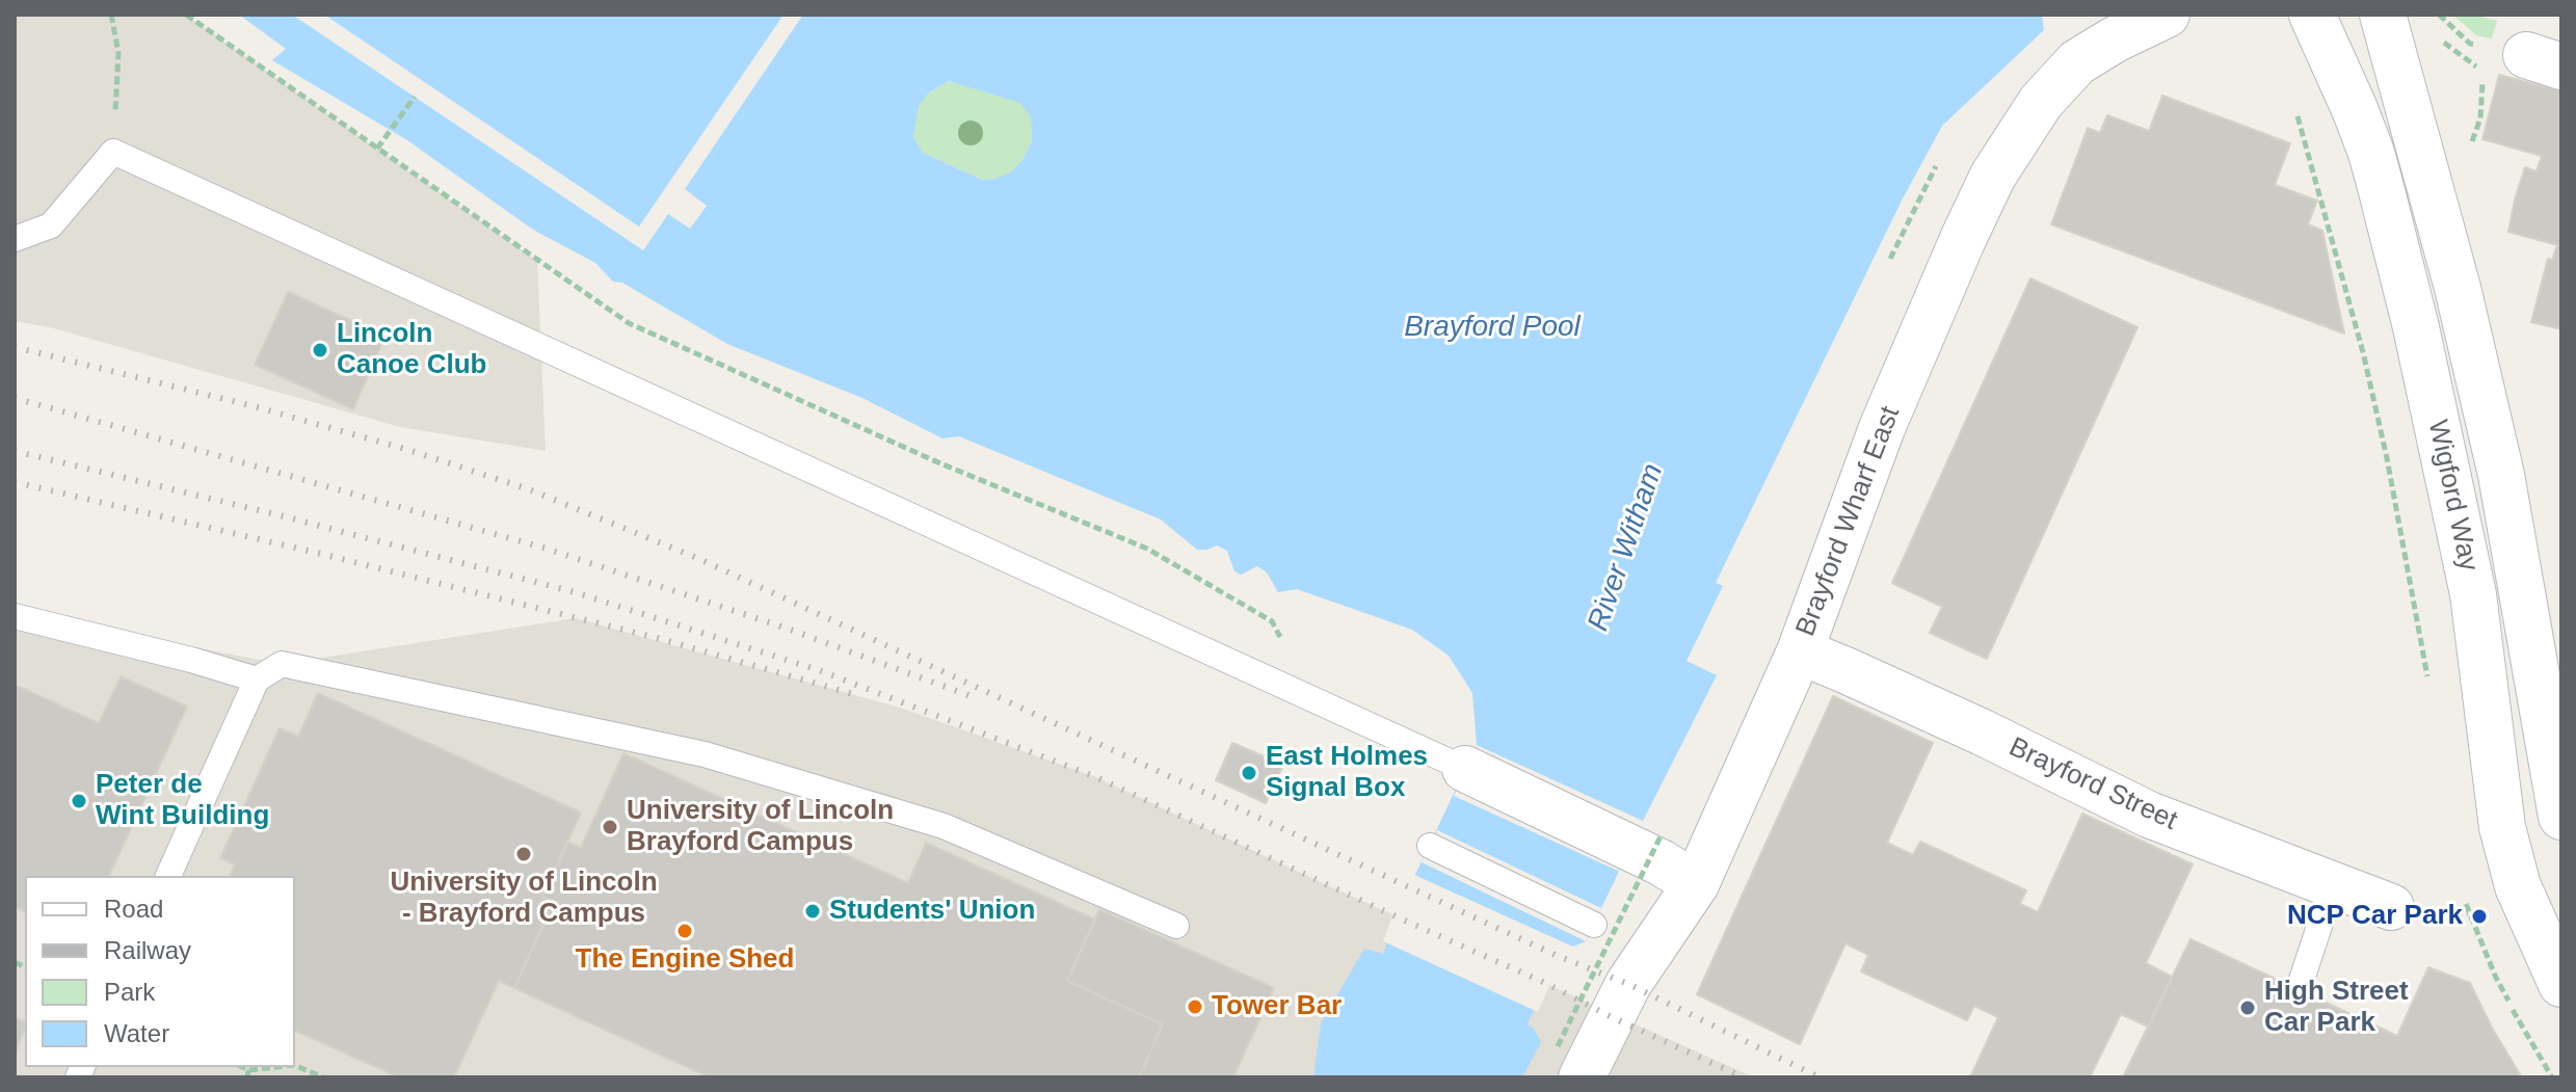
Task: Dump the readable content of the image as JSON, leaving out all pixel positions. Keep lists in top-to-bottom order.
{
  "streets": {
    "street": ["Wigford Way", "Brayford Wharf East", "Brayford Street"]
  },
  "crossings": [
    ["Brayford Wharf East", "Brayford Street"]
  ],
  "water": ["Brayford Pool", "River Witham"],
  "places": [
    "Lincoln Canoe Club",
    "East Holmes Signal Box",
    "Peter de Wint Building",
    "University of Lincoln Brayford Campus",
    "University of Lincoln - Brayford Campus",
    "Students' Union",
    "NCP Car Park",
    "The Engine Shed",
    "Tower Bar",
    "High Street Car Park"
  ],
  "legend": [
    "Road",
    "Railway",
    "Park",
    "Water"
  ]
}
